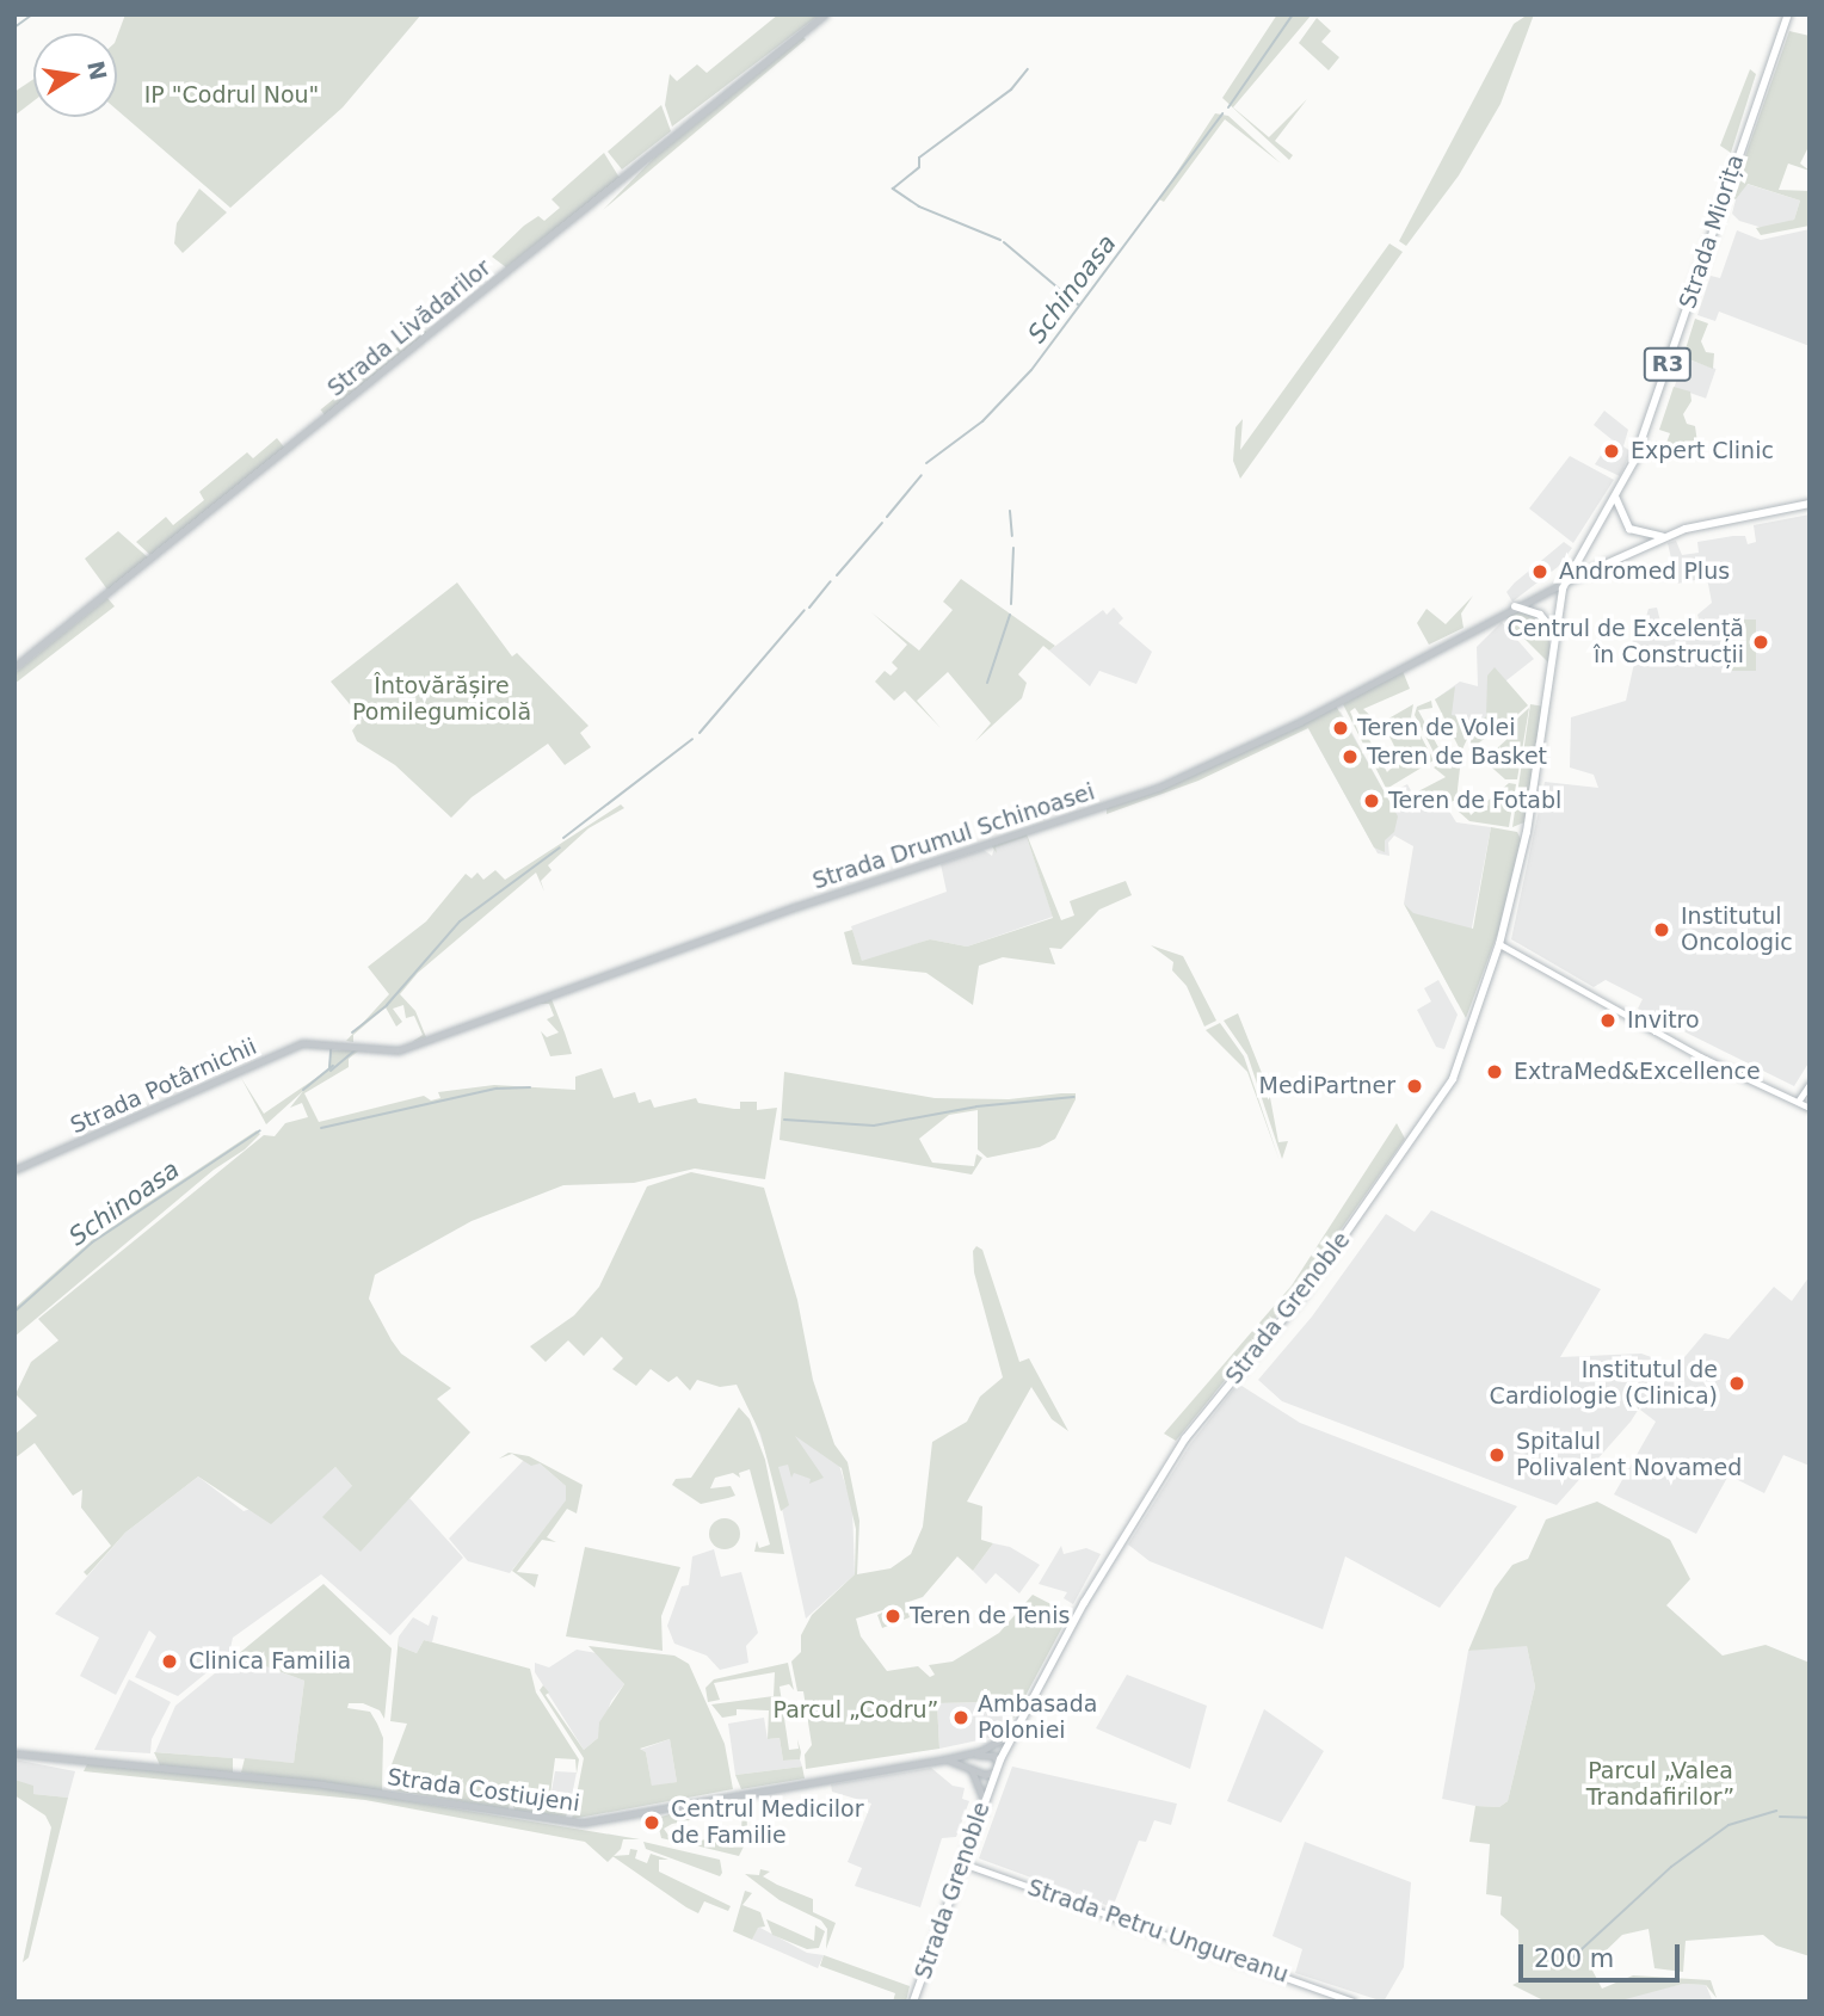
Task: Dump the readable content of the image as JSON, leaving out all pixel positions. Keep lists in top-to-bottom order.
{
  "streets": {
    "main road": [
      "Strada Miorița",
      "R3",
      "Strada Grenoble",
      "Strada Petru Ungureanu"
    ],
    "street": [
      "Strada Livădarilor",
      "Strada Drumul Schinoasei",
      "Strada Potârnichii",
      "Strada Costiujeni"
    ]
  },
  "crossings": [
    ["Strada Miorița", "Strada Drumul Schinoasei"],
    ["Strada Miorița", "Strada Grenoble"],
    ["Strada Drumul Schinoasei", "Strada Potârnichii"],
    ["Strada Drumul Schinoasei", "Strada Grenoble"],
    ["Strada Grenoble", "Strada Costiujeni"],
    ["Strada Grenoble", "Strada Petru Ungureanu"]
  ],
  "water": ["Schinoasa"],
  "parks": [
    "IP \"Codrul Nou\"",
    "Întovărășire Pomilegumicolă",
    "Parcul „Codru”",
    "Parcul „Valea Trandafirilor”"
  ],
  "places": [
    "Expert Clinic",
    "Andromed Plus",
    "Centrul de Excelență în Construcții",
    "Teren de Volei",
    "Teren de Basket",
    "Teren de Fotabl",
    "Institutul Oncologic",
    "Invitro",
    "ExtraMed&Excellence",
    "MediPartner",
    "Institutul de Cardiologie (Clinica)",
    "Spitalul Polivalent Novamed",
    "Teren de Tenis",
    "Clinica Familia",
    "Ambasada Poloniei",
    "Centrul Medicilor de Familie"
  ],
  "scale_bar": "200 m",
  "north": "right"
}
